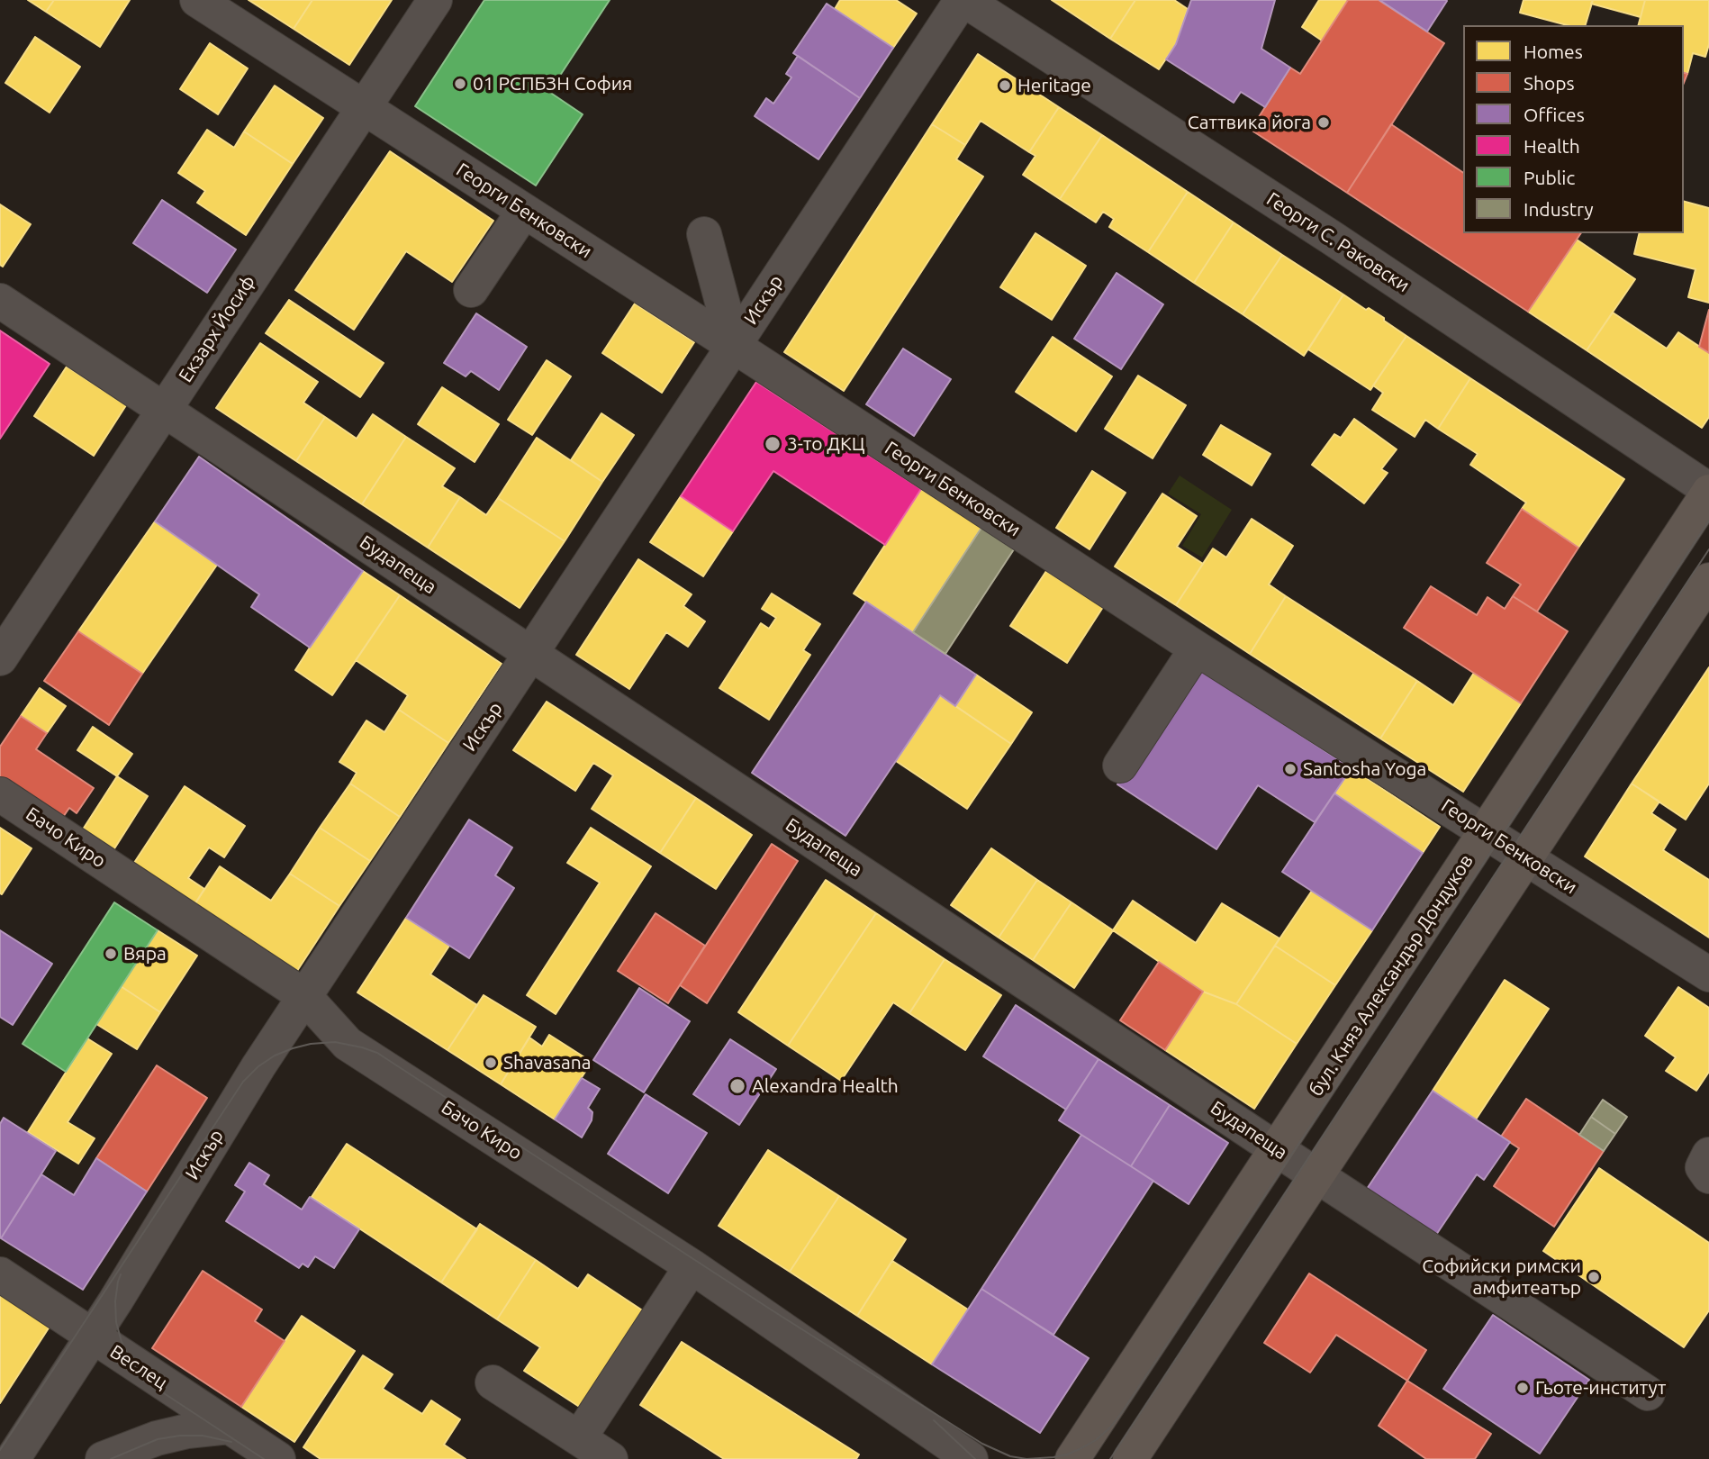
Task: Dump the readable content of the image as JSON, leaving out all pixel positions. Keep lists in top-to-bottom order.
{
  "streets": {
    "main road": ["бул. Княз Александър Дондуков"],
    "street": [
      "Георги Бенковски",
      "Георги С. Раковски",
      "Искър",
      "Екзарх Йосиф",
      "Будапеща",
      "Бачо Киро",
      "Веслец"
    ]
  },
  "crossings": [
    ["Георги Бенковски", "Искър"],
    ["Георги Бенковски", "Екзарх Йосиф"],
    ["Георги Бенковски", "бул. Княз Александър Дондуков"],
    ["Георги С. Раковски", "Искър"],
    ["Георги С. Раковски", "бул. Княз Александър Дондуков"],
    ["Искър", "Будапеща"],
    ["Искър", "Бачо Киро"],
    ["Искър", "Веслец"],
    ["Екзарх Йосиф", "Будапеща"],
    ["Будапеща", "бул. Княз Александър Дондуков"]
  ],
  "places": [
    "01 РСПБЗН София",
    "Heritage",
    "Саттвика йога",
    "3-то ДКЦ",
    "Santosha Yoga",
    "Вяра",
    "Shavasana",
    "Alexandra Health",
    "Софийски римски амфитеатър",
    "Гьоте-институт"
  ],
  "legend": [
    "Homes",
    "Shops",
    "Offices",
    "Health",
    "Public",
    "Industry"
  ]
}
